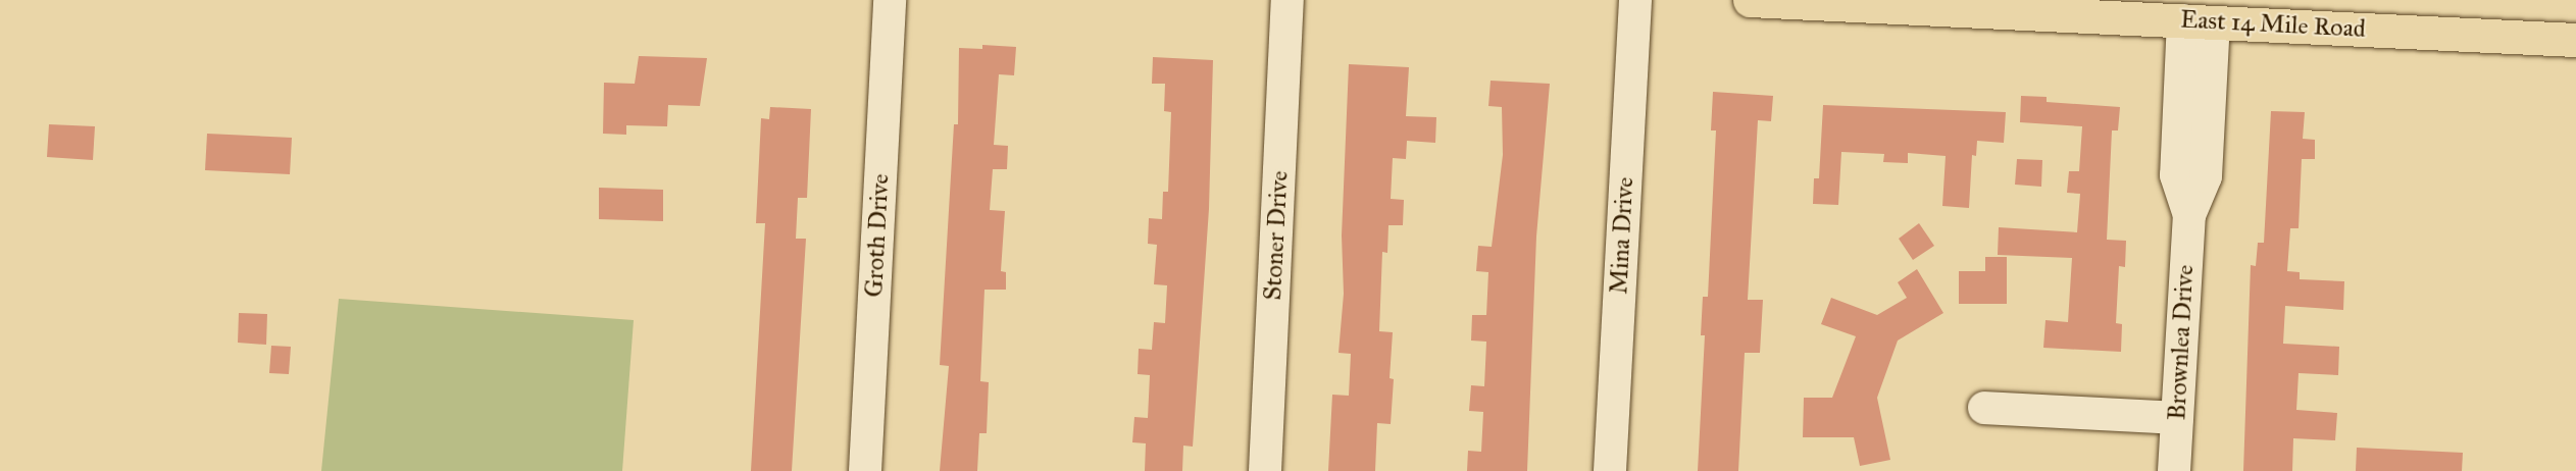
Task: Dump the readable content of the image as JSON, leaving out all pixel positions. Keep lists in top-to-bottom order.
{
  "streets": {
    "main road": ["East 14 Mile Road"],
    "street": [
      "Groth Drive",
      "Stoner Drive",
      "Mina Drive",
      "Brownlea Drive"
    ]
  },
  "crossings": [
    ["East 14 Mile Road", "Brownlea Drive"]
  ]
}
